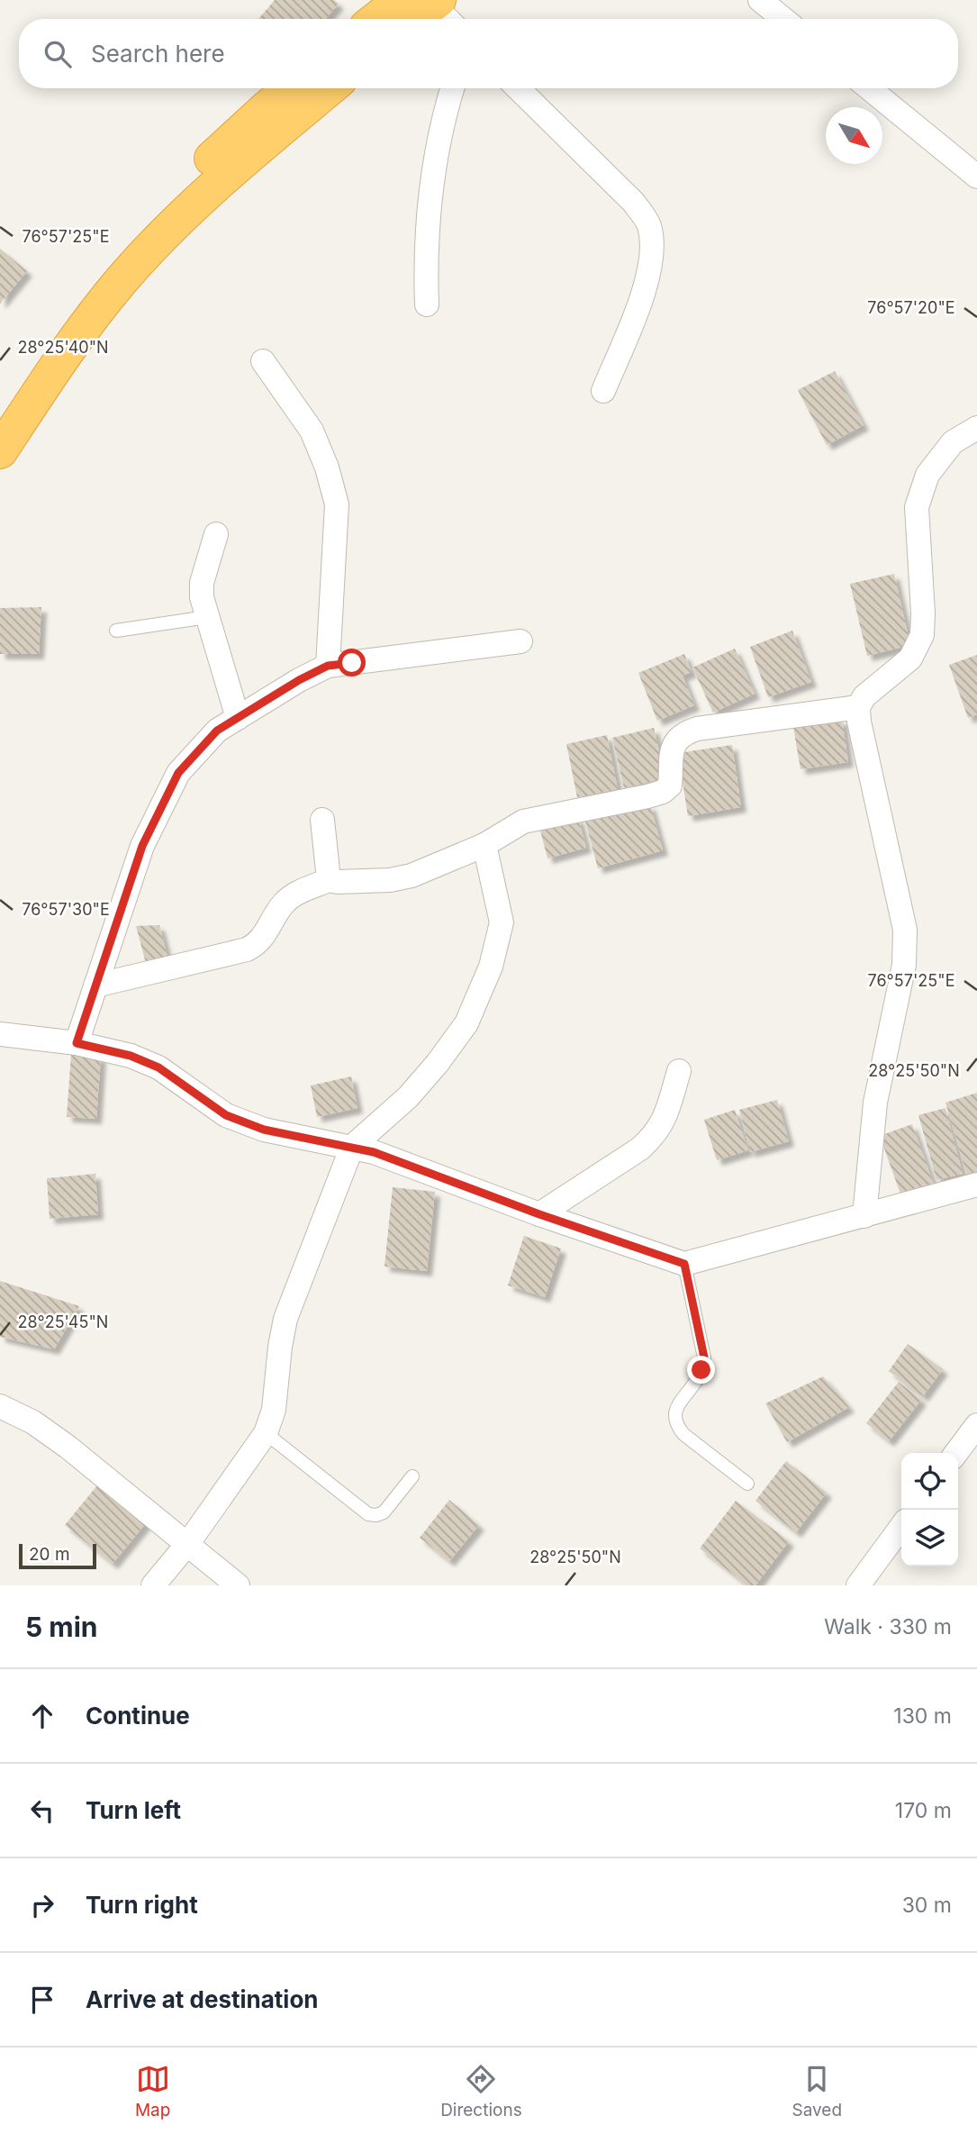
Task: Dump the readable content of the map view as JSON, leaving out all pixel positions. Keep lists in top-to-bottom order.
{
  "scale_bar": "20 m",
  "north": "bottom right",
  "page": {
    "search": "Search here",
    "scale": "20 m",
    "heading": ["5 min", "Walk · 330 m"],
    "list": [
      ["Continue", "130 m"],
      ["Turn left", "170 m"],
      ["Turn right", "30 m"],
      "Arrive at destination"
    ],
    "nav": ["Map", "Directions", "Saved"]
  },
  "coordinates": [
    "76°57'25\"E",
    "76°57'20\"E",
    "28°25'40\"N",
    "76°57'30\"E",
    "28°25'50\"N",
    "28°25'45\"N"
  ]
}
